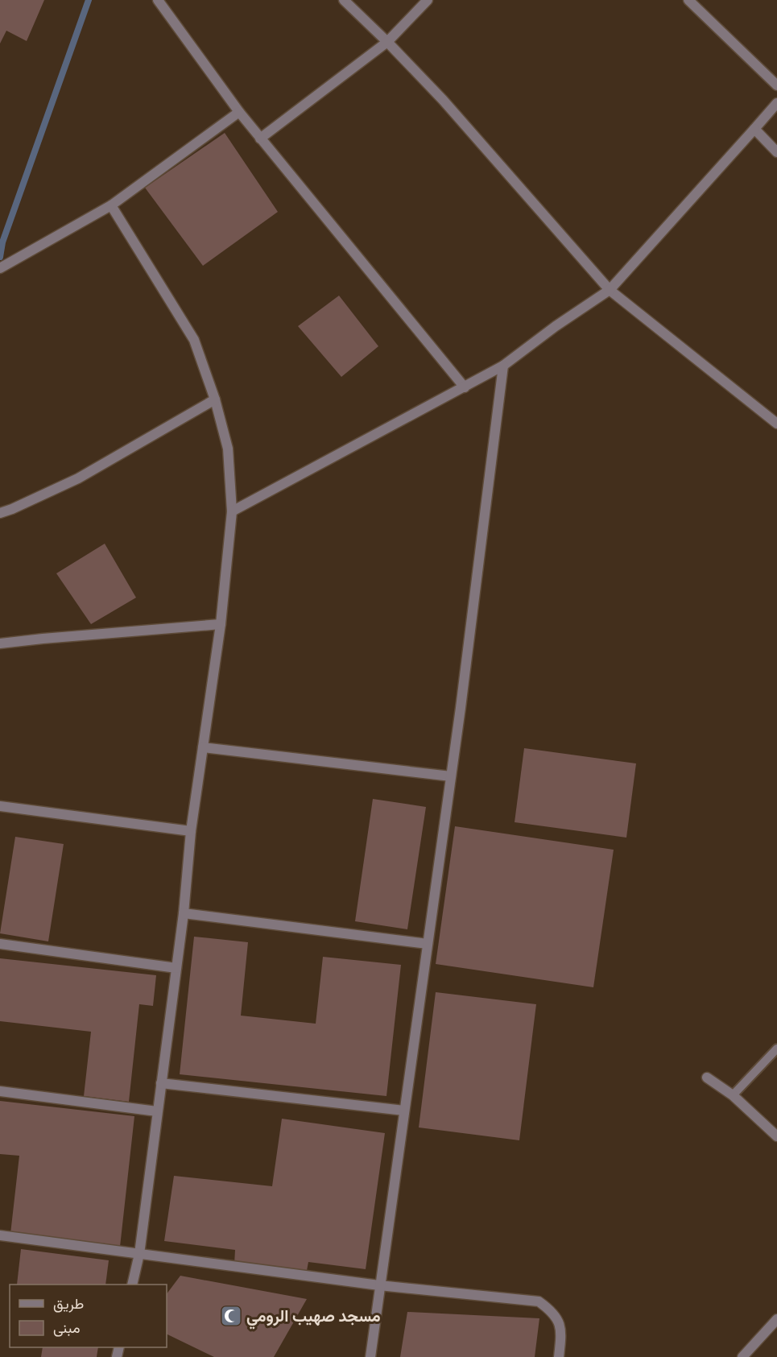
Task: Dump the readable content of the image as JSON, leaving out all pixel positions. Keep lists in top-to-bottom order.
{
  "places": {
    "mosque": ["مسجد صهيب الرومي"]
  },
  "legend": ["طريق", "مبنى"]
}
